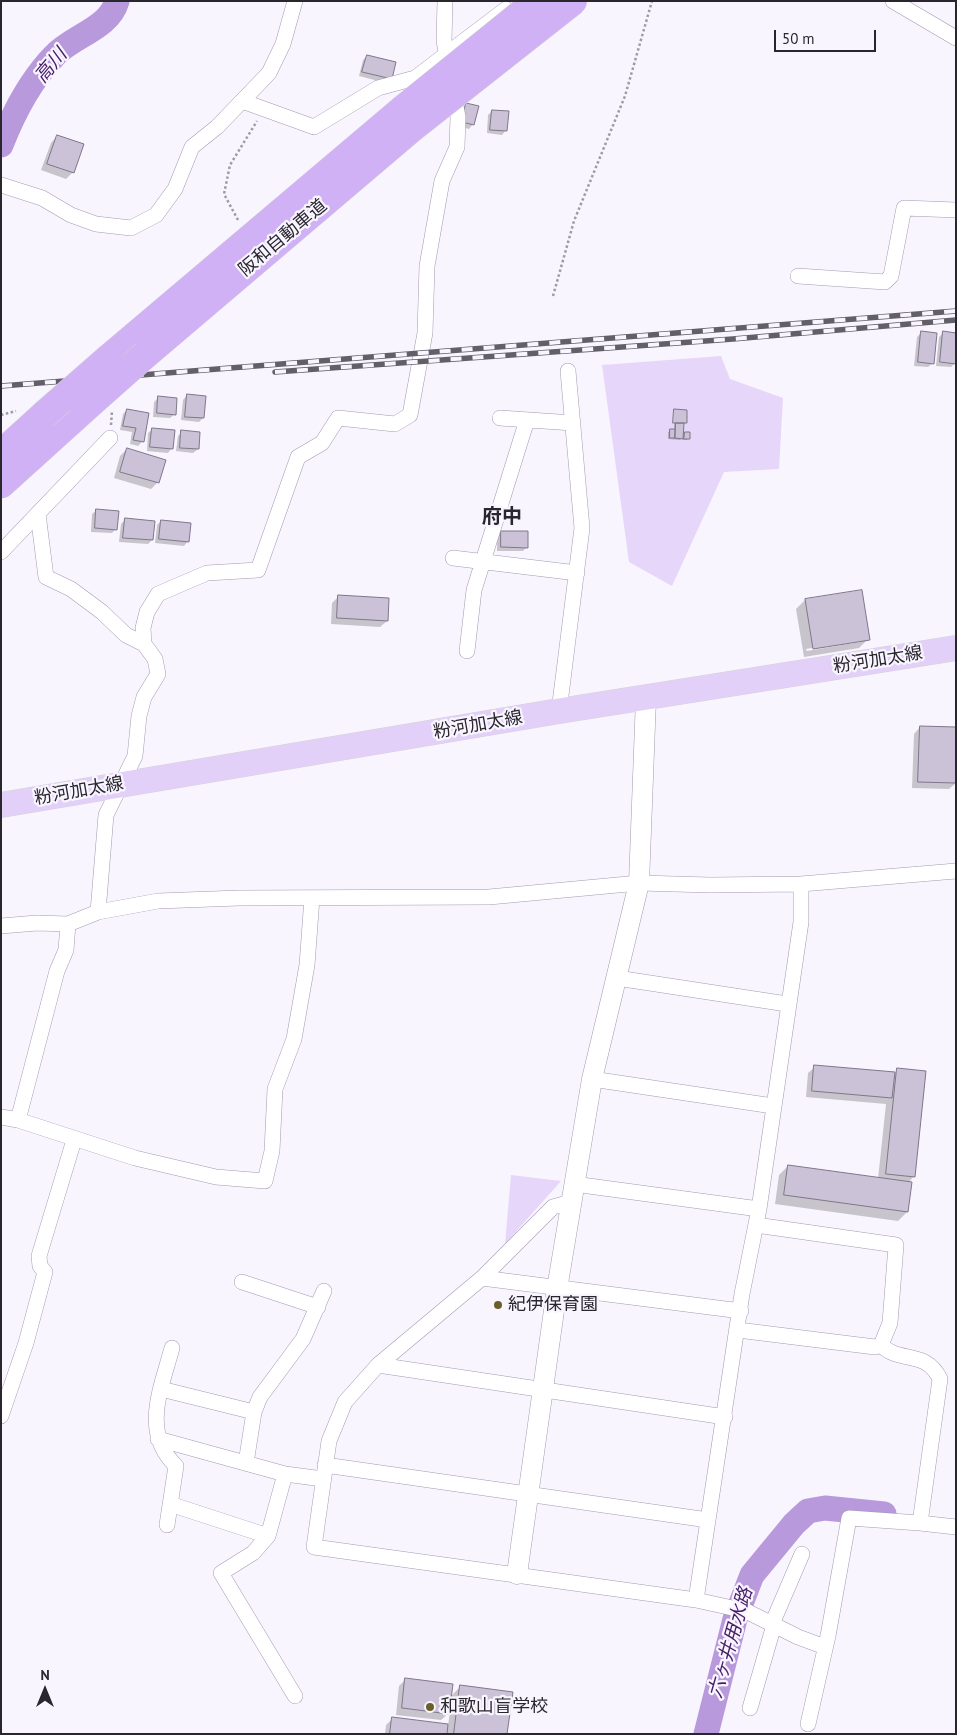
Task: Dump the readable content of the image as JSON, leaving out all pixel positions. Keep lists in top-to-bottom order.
{
  "streets": {
    "highway": ["阪和自動車道"],
    "main road": ["粉河加太線"]
  },
  "districts": ["府中"],
  "water": ["高川", "六ヶ井用水路"],
  "places": ["紀伊保育園", "和歌山盲学校"],
  "scale_bar": "50 m",
  "north": "top"
}
